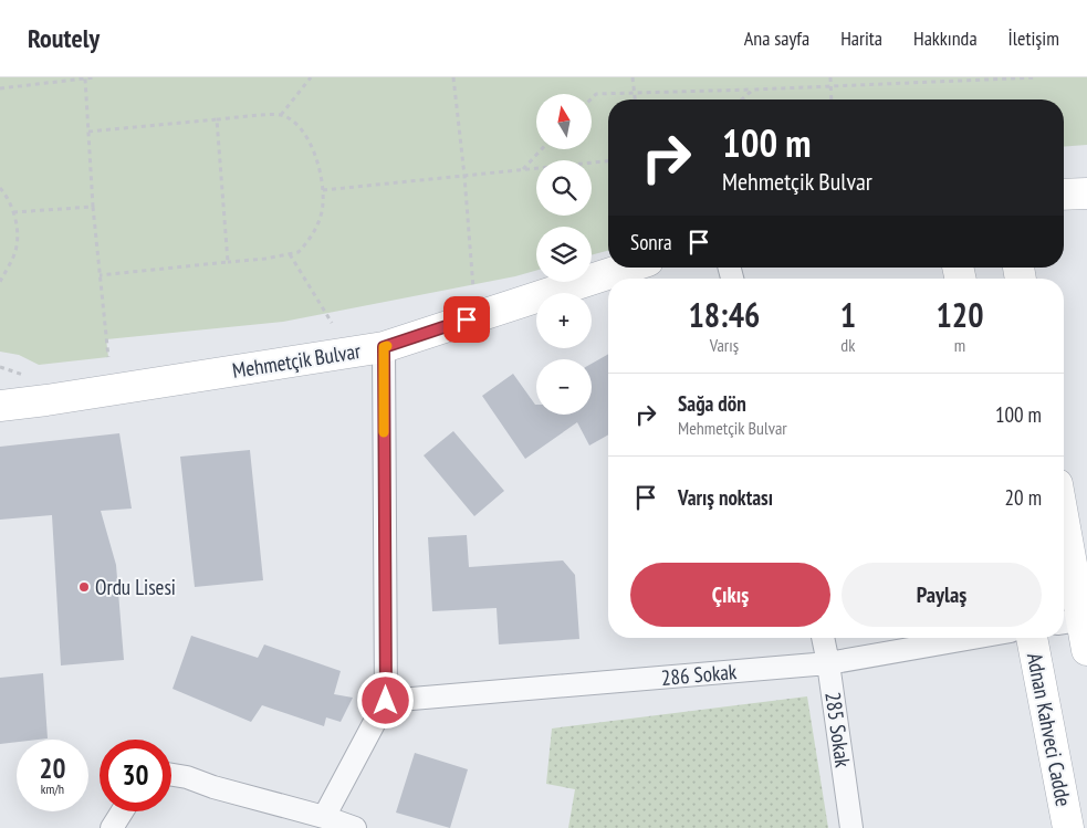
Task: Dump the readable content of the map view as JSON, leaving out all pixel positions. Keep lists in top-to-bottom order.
{
  "streets": {
    "street": [
      "Mehmetçik Bulvar",
      "286 Sokak",
      "285 Sokak",
      "Adnan Kahveci Cadde"
    ]
  },
  "crossings": [
    ["286 Sokak", "285 Sokak"]
  ],
  "places": ["Ordu Lisesi"],
  "north": "top",
  "page": {
    "header": "Routely",
    "nav": [
      "Ana sayfa",
      "Harita",
      "Hakkında",
      "İletişim"
    ],
    "map_buttons": ["+", "−"],
    "turn": ["100 m", "Mehmetçik Bulvar"],
    "then": "Sonra",
    "eta": [
      "18:46",
      "Varış",
      "1",
      "dk",
      "120",
      "m"
    ],
    "list": [
      {
        "name": "Sağa dön",
        "note": "Mehmetçik Bulvar",
        "value": "100 m"
      },
      {
        "name": "Varış noktası",
        "value": "20 m"
      }
    ],
    "buttons": ["Çıkış", "Paylaş"],
    "speed": "20 km/h",
    "limit": "30"
  }
}
